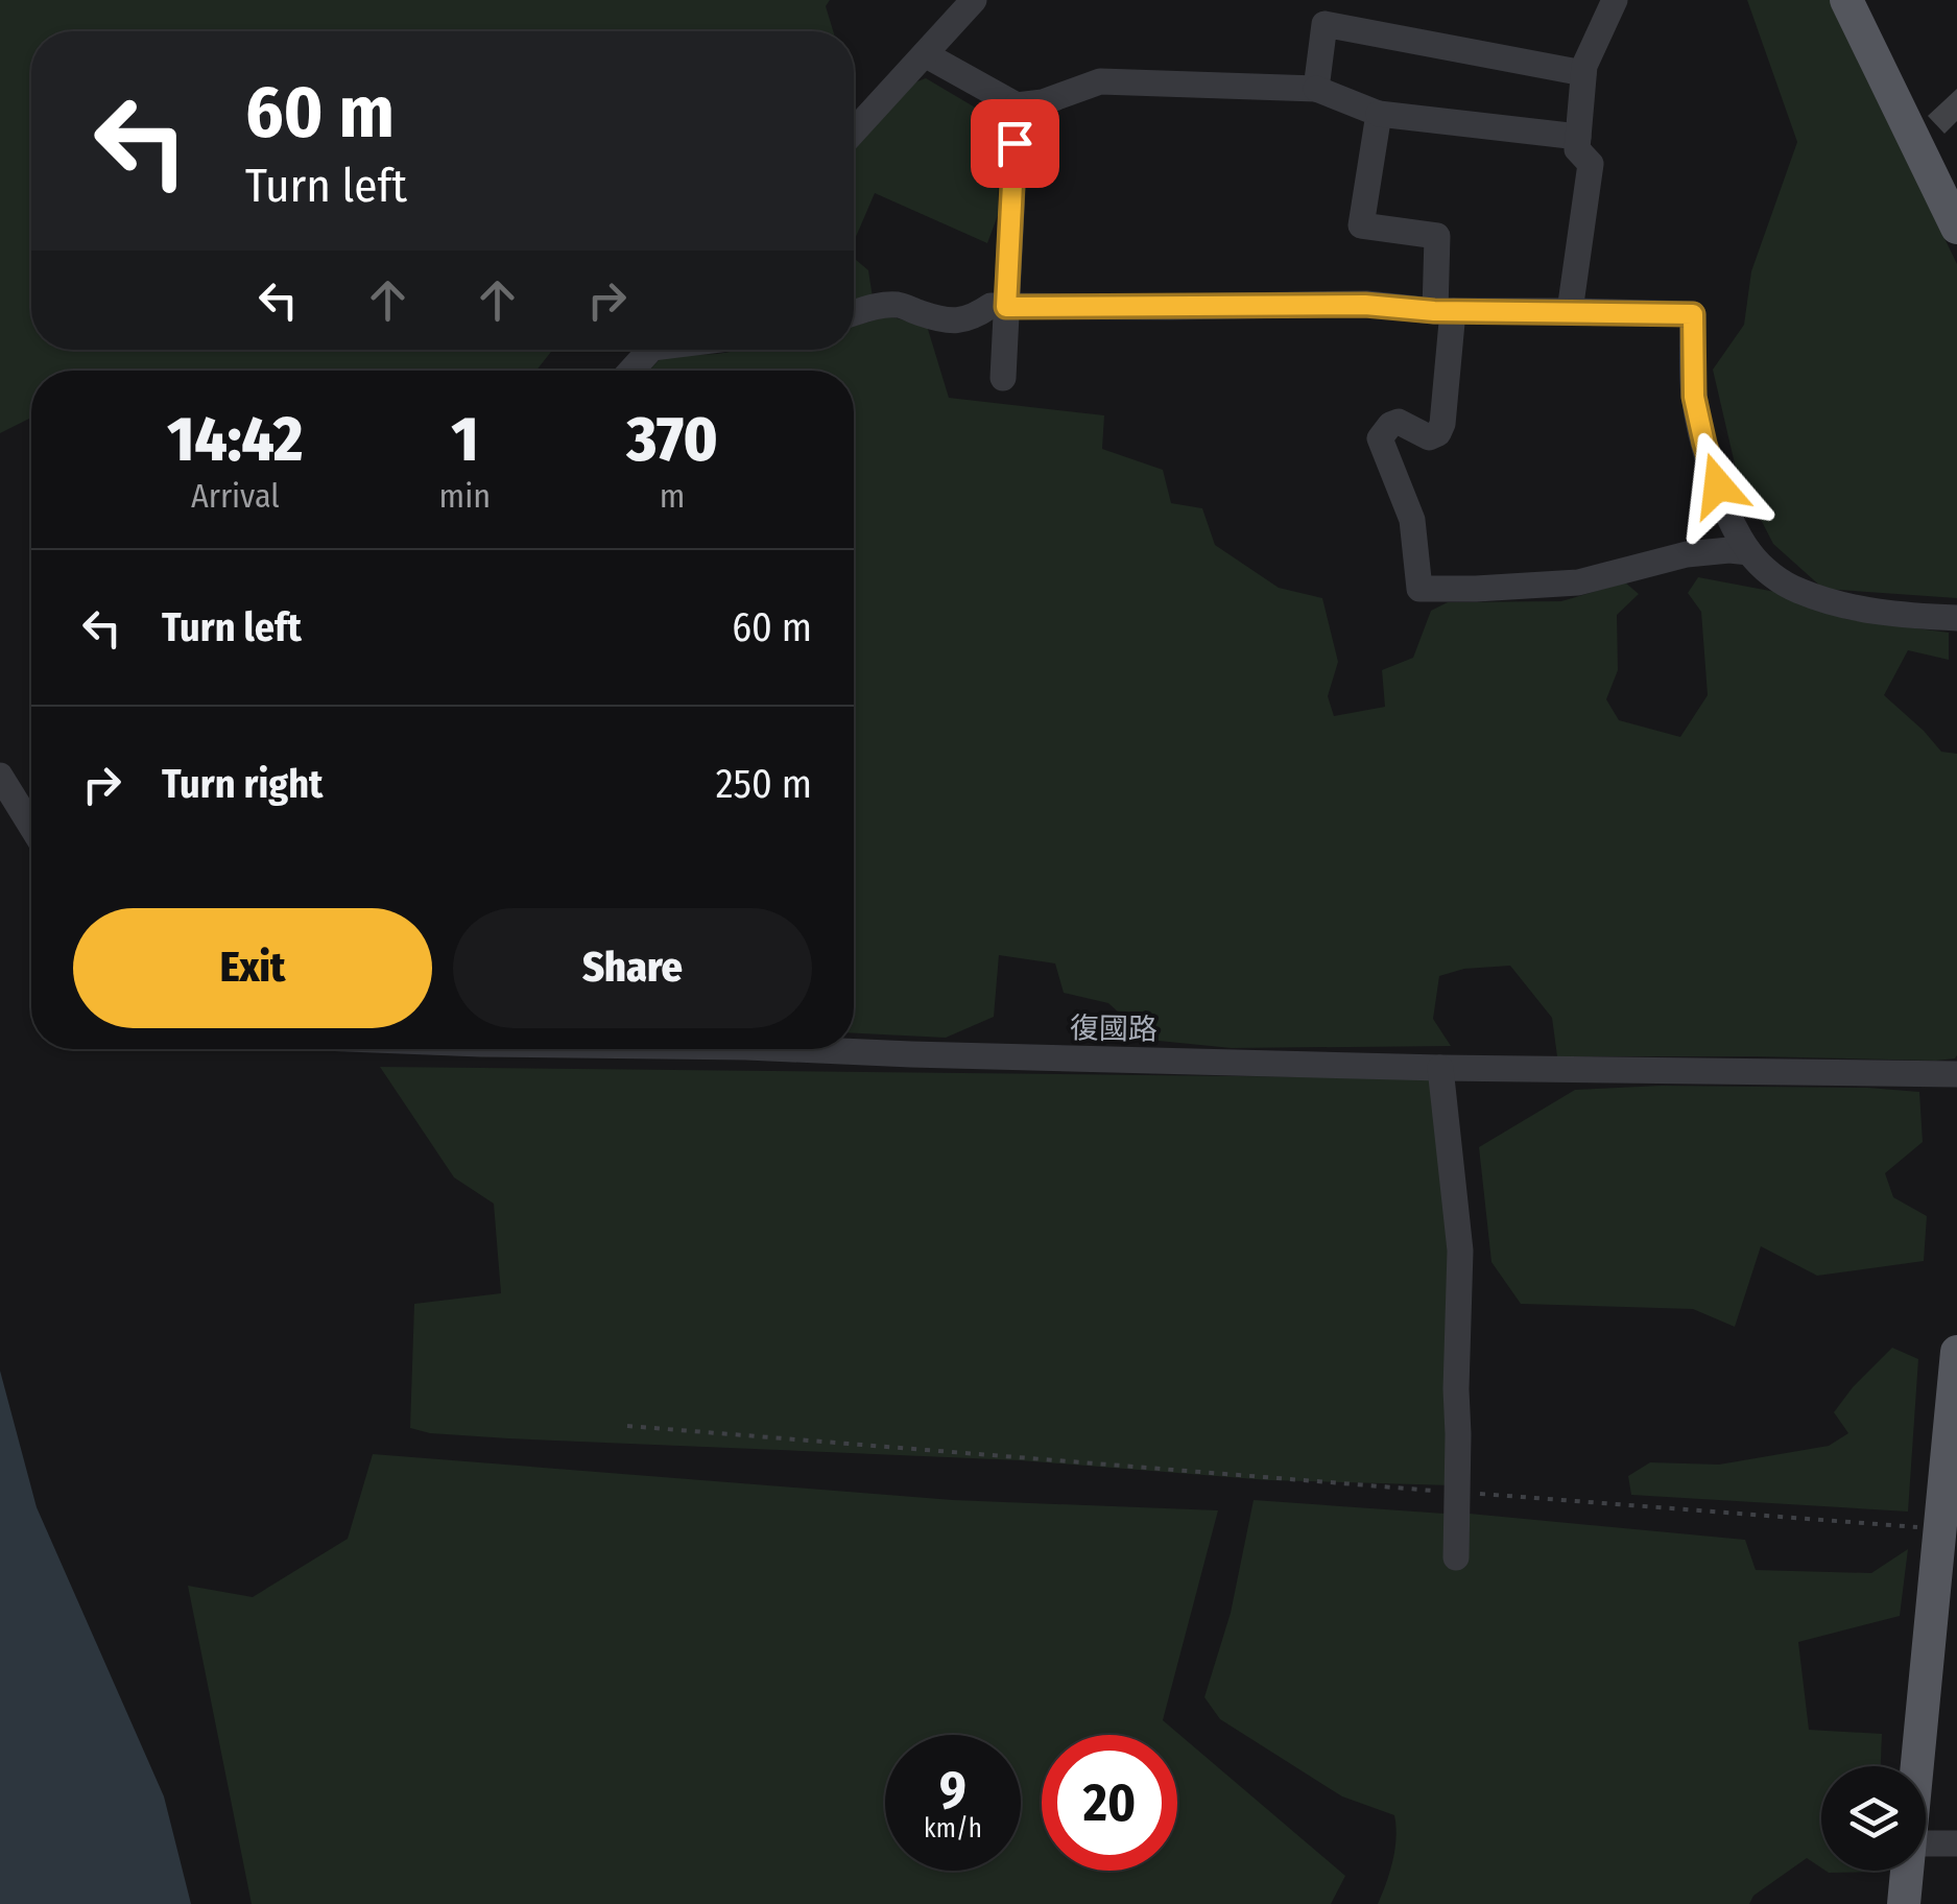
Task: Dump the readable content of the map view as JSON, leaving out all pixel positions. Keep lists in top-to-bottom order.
{
  "streets": {
    "street": ["復國路"]
  },
  "page": {
    "turn": ["60 m", "Turn left"],
    "eta": [
      "14:42",
      "Arrival",
      "1",
      "min",
      "370",
      "m"
    ],
    "list": [
      {
        "name": "Turn left",
        "value": "60 m"
      },
      {
        "name": "Turn right",
        "value": "250 m"
      }
    ],
    "buttons": ["Exit", "Share"],
    "speed": "9 km/h",
    "limit": "20"
  }
}
